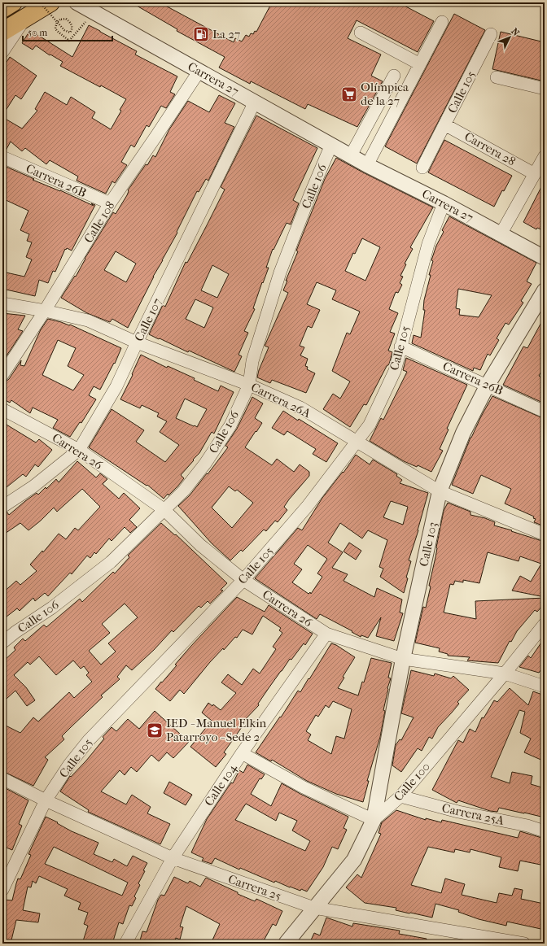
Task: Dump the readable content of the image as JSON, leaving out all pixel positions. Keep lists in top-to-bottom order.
{
  "streets": {
    "street": [
      "Carrera 27",
      "Calle 105",
      "Carrera 28",
      "Carrera 26B",
      "Calle 106",
      "Calle 108",
      "Calle 107",
      "Carrera 26A",
      "Carrera 26",
      "Calle 103",
      "Calle 100",
      "Calle 104",
      "Carrera 25A",
      "Carrera 25"
    ]
  },
  "crossings": [
    ["Carrera 27", "Calle 105"],
    ["Carrera 27", "Calle 106"],
    ["Carrera 27", "Calle 108"],
    ["Carrera 27", "Calle 107"],
    ["Calle 105", "Carrera 28"],
    ["Calle 105", "Carrera 26B"],
    ["Calle 105", "Carrera 26A"],
    ["Calle 105", "Carrera 26"],
    ["Calle 105", "Carrera 25"],
    ["Carrera 26B", "Calle 108"],
    ["Carrera 26B", "Calle 103"],
    ["Calle 106", "Carrera 26A"],
    ["Calle 106", "Carrera 26"],
    ["Calle 108", "Carrera 26A"],
    ["Calle 107", "Carrera 26A"],
    ["Calle 107", "Carrera 26"],
    ["Carrera 26A", "Calle 103"],
    ["Carrera 26", "Calle 103"],
    ["Carrera 26", "Calle 100"],
    ["Carrera 26", "Calle 104"],
    ["Calle 103", "Calle 100"],
    ["Calle 100", "Carrera 25A"],
    ["Calle 100", "Carrera 25"],
    ["Calle 104", "Carrera 25"]
  ],
  "places": {
    "fuel station": ["La 27"],
    "supermarket": ["Olímpica de la 27"],
    "school or university": ["IED - Manuel Elkin Patarroyo - Sede 2"]
  },
  "scale_bar": "50 m",
  "north": "top right"
}
